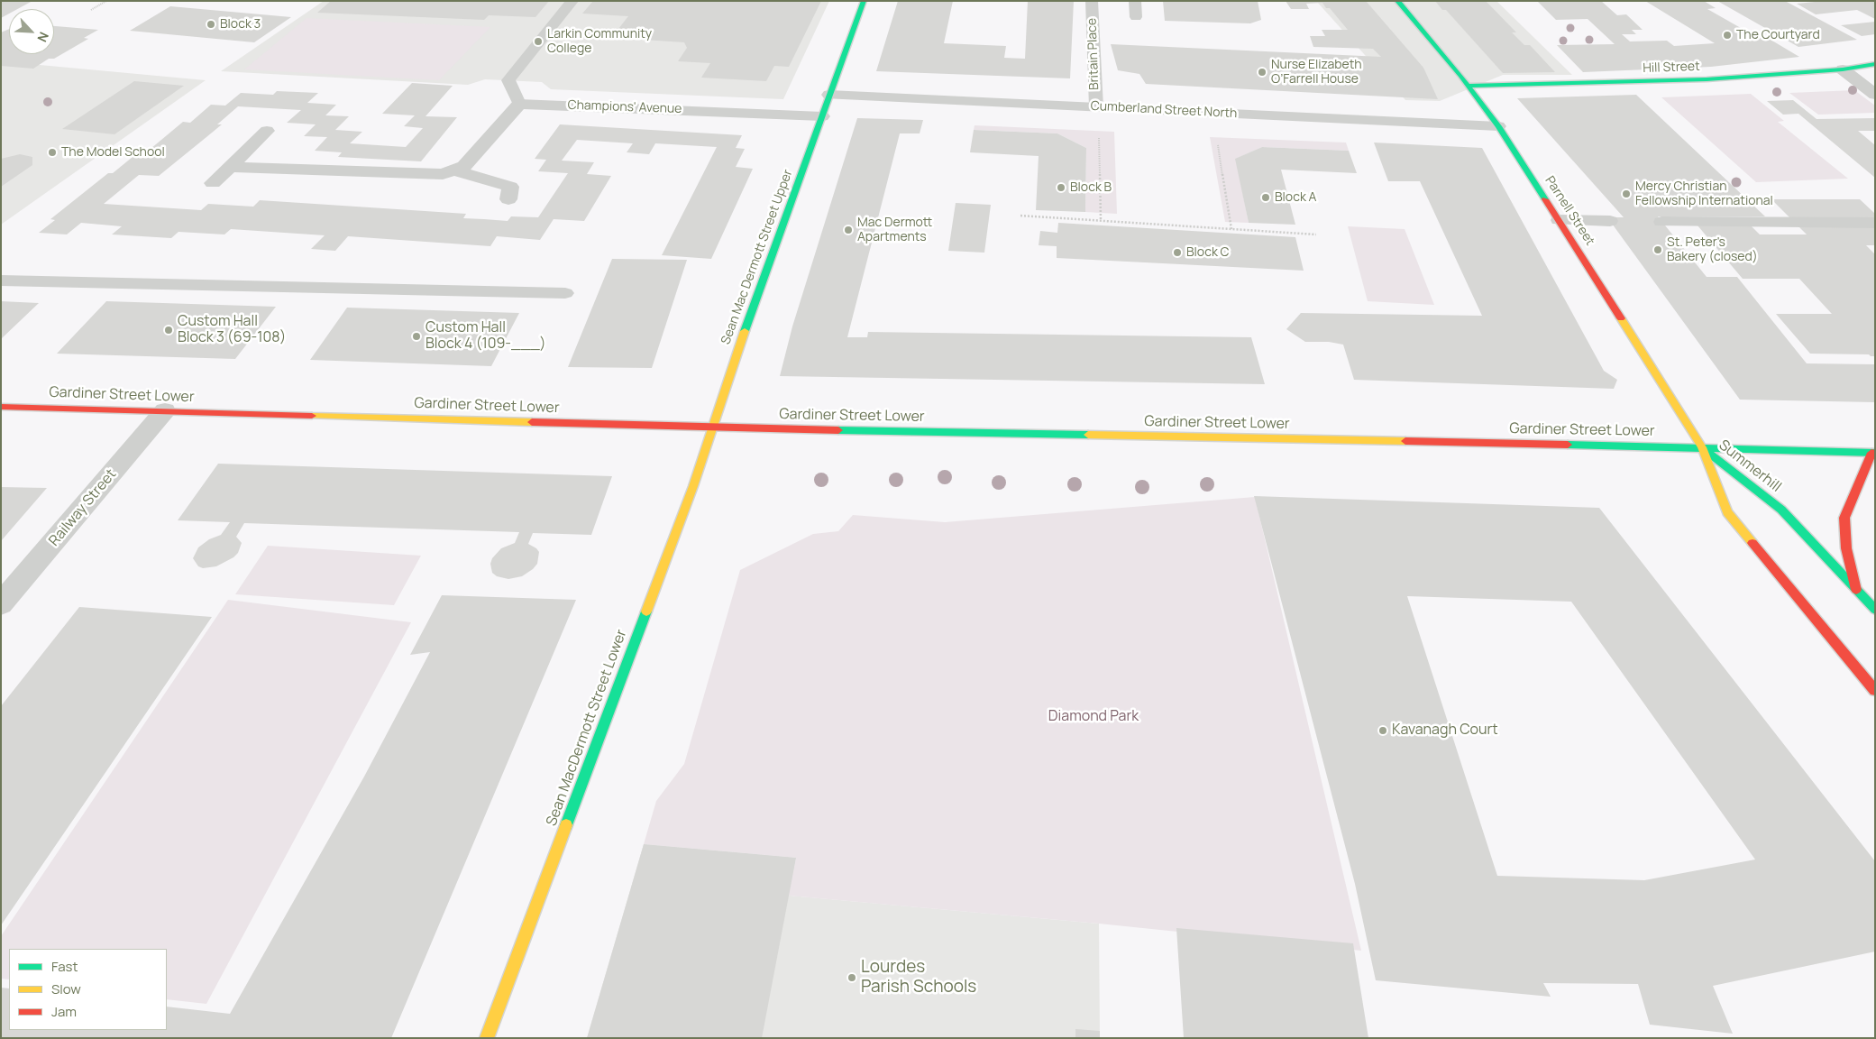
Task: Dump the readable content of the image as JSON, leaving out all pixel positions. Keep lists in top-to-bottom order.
{
  "streets": {
    "main road": [
      "Hill Street",
      "Parnell Street",
      "Sean Mac Dermott Street Upper",
      "Gardiner Street Lower",
      "Summerhill",
      "Sean MacDermott Street Lower"
    ],
    "street": ["Champions' Avenue", "Cumberland Street North", "Railway Street"],
    "lane": ["Britain Place"]
  },
  "crossings": [
    ["Britain Place", "Cumberland Street North"],
    ["Hill Street", "Parnell Street"],
    ["Champions' Avenue", "Sean Mac Dermott Street Upper"],
    ["Cumberland Street North", "Parnell Street"],
    ["Cumberland Street North", "Sean Mac Dermott Street Upper"],
    ["Parnell Street", "Gardiner Street Lower"],
    ["Parnell Street", "Summerhill"],
    ["Sean Mac Dermott Street Upper", "Gardiner Street Lower"],
    ["Sean Mac Dermott Street Upper", "Sean MacDermott Street Lower"],
    ["Gardiner Street Lower", "Summerhill"],
    ["Gardiner Street Lower", "Railway Street"],
    ["Gardiner Street Lower", "Sean MacDermott Street Lower"]
  ],
  "parks": ["Diamond Park"],
  "places": [
    "Block 3",
    "The Courtyard",
    "Larkin Community College",
    "Nurse Elizabeth O’Farrell House",
    "The Model School",
    "Block B",
    "Mercy Christian Fellowship International",
    "Block A",
    "Mac Dermott Apartments",
    "St. Peter's Bakery (closed)",
    "Block C",
    "Custom Hall Block 3 (69-108)",
    "Custom Hall Block 4 (109-___)",
    "Kavanagh Court",
    "Lourdes Parish Schools"
  ],
  "legend": ["Fast", "Slow", "Jam"],
  "north": "bottom right"
}
